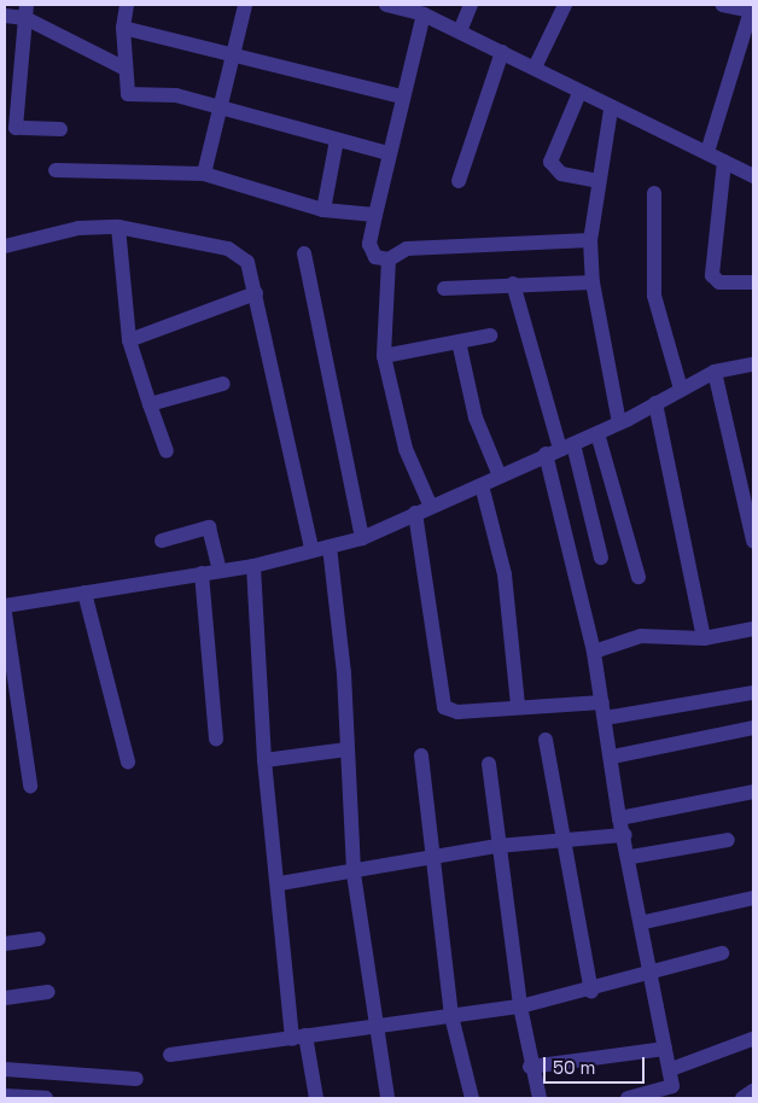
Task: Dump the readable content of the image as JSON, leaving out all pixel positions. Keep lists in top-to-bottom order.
{
  "scale_bar": "50 m"
}
